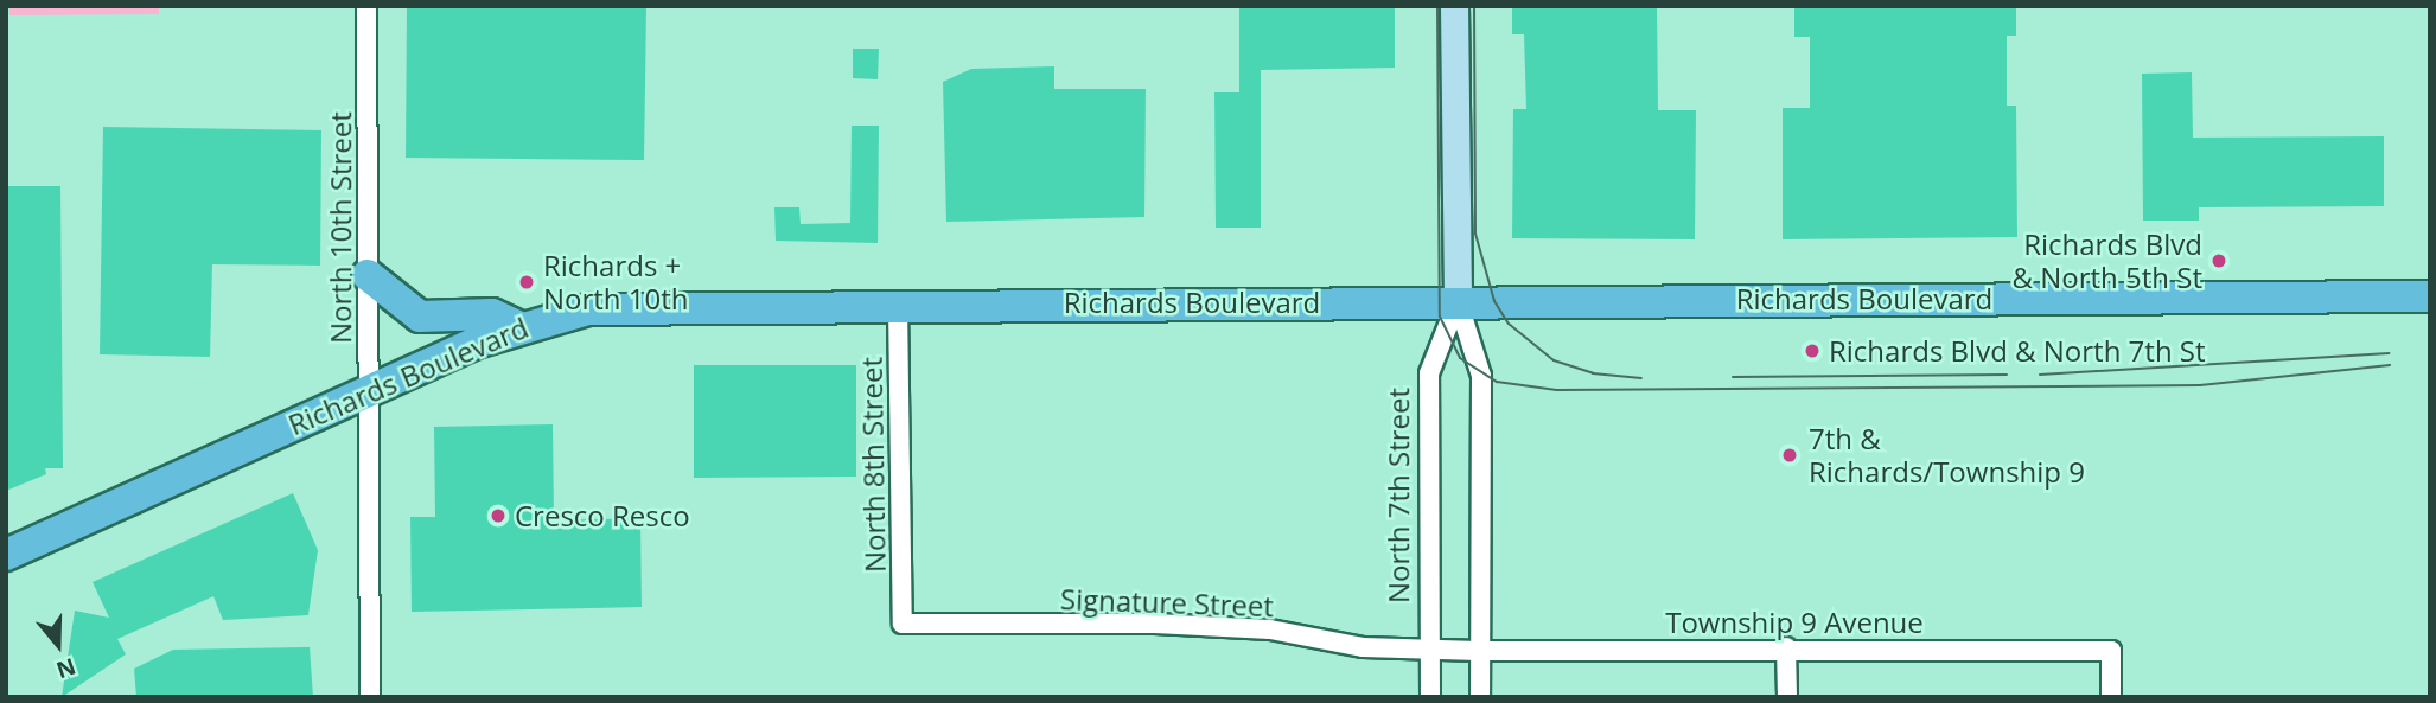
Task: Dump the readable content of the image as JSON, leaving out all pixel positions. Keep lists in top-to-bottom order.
{
  "streets": {
    "main road": ["Richards Boulevard", "North 7th Street"],
    "street": [
      "North 10th Street",
      "North 8th Street",
      "Signature Street",
      "Township 9 Avenue"
    ]
  },
  "crossings": [
    ["North 10th Street", "Richards Boulevard"],
    ["Richards Boulevard", "North 8th Street"],
    ["Richards Boulevard", "North 7th Street"],
    ["North 8th Street", "Signature Street"],
    ["North 7th Street", "Signature Street"],
    ["North 7th Street", "Township 9 Avenue"],
    ["Signature Street", "Township 9 Avenue"]
  ],
  "places": [
    "Richards Blvd & North 5th St",
    "Richards + North 10th",
    "Richards Blvd & North 7th St",
    "7th & Richards/Township 9",
    "Cresco Resco"
  ],
  "north": "bottom"
}
